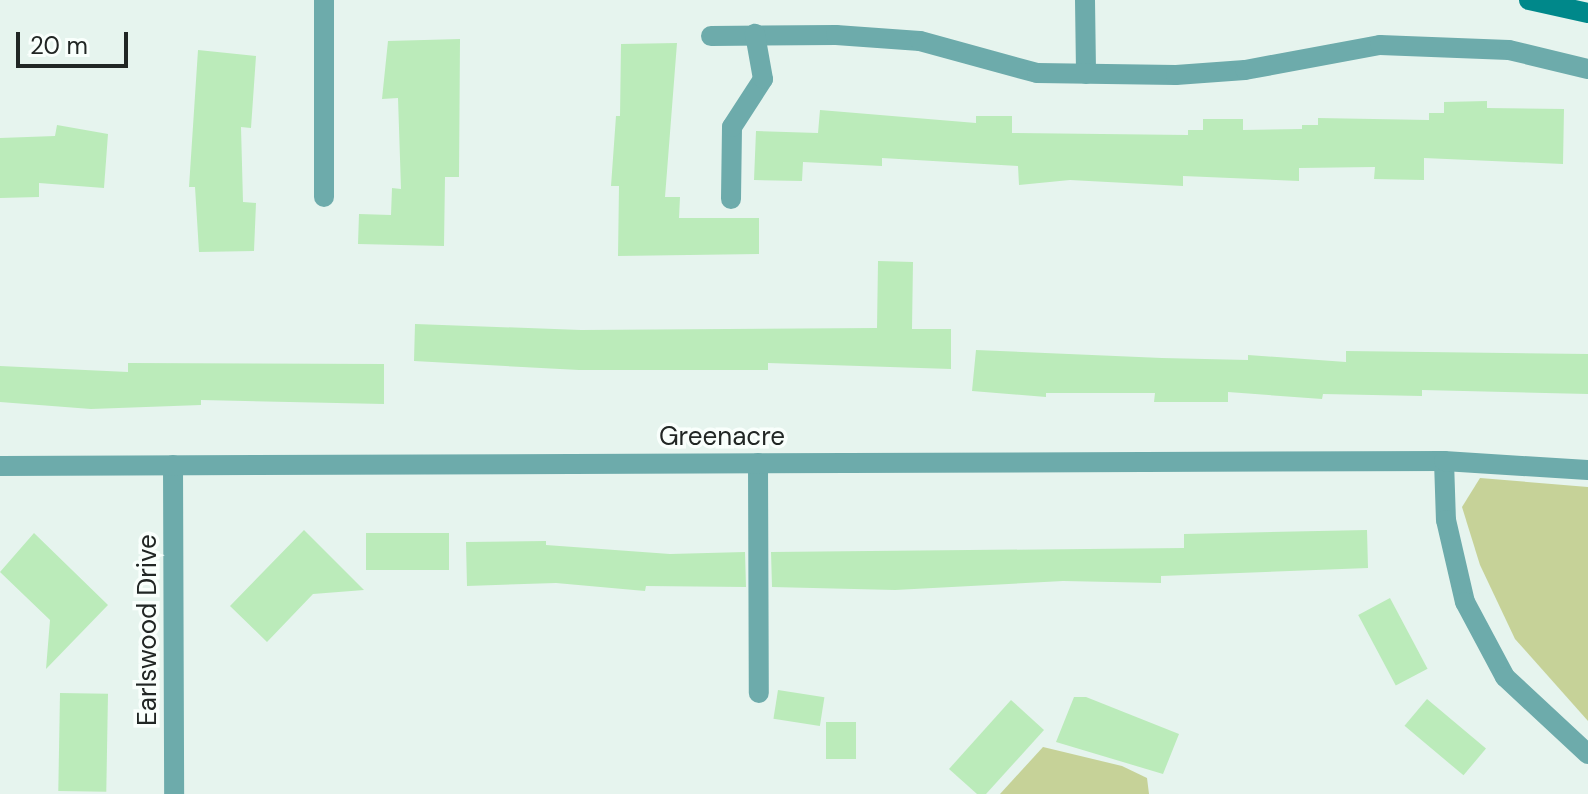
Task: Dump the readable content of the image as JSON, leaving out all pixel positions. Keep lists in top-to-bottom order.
{
  "streets": {
    "street": ["Greenacre", "Earlswood Drive"]
  },
  "crossings": [
    ["Greenacre", "Earlswood Drive"]
  ],
  "scale_bar": "20 m"
}
